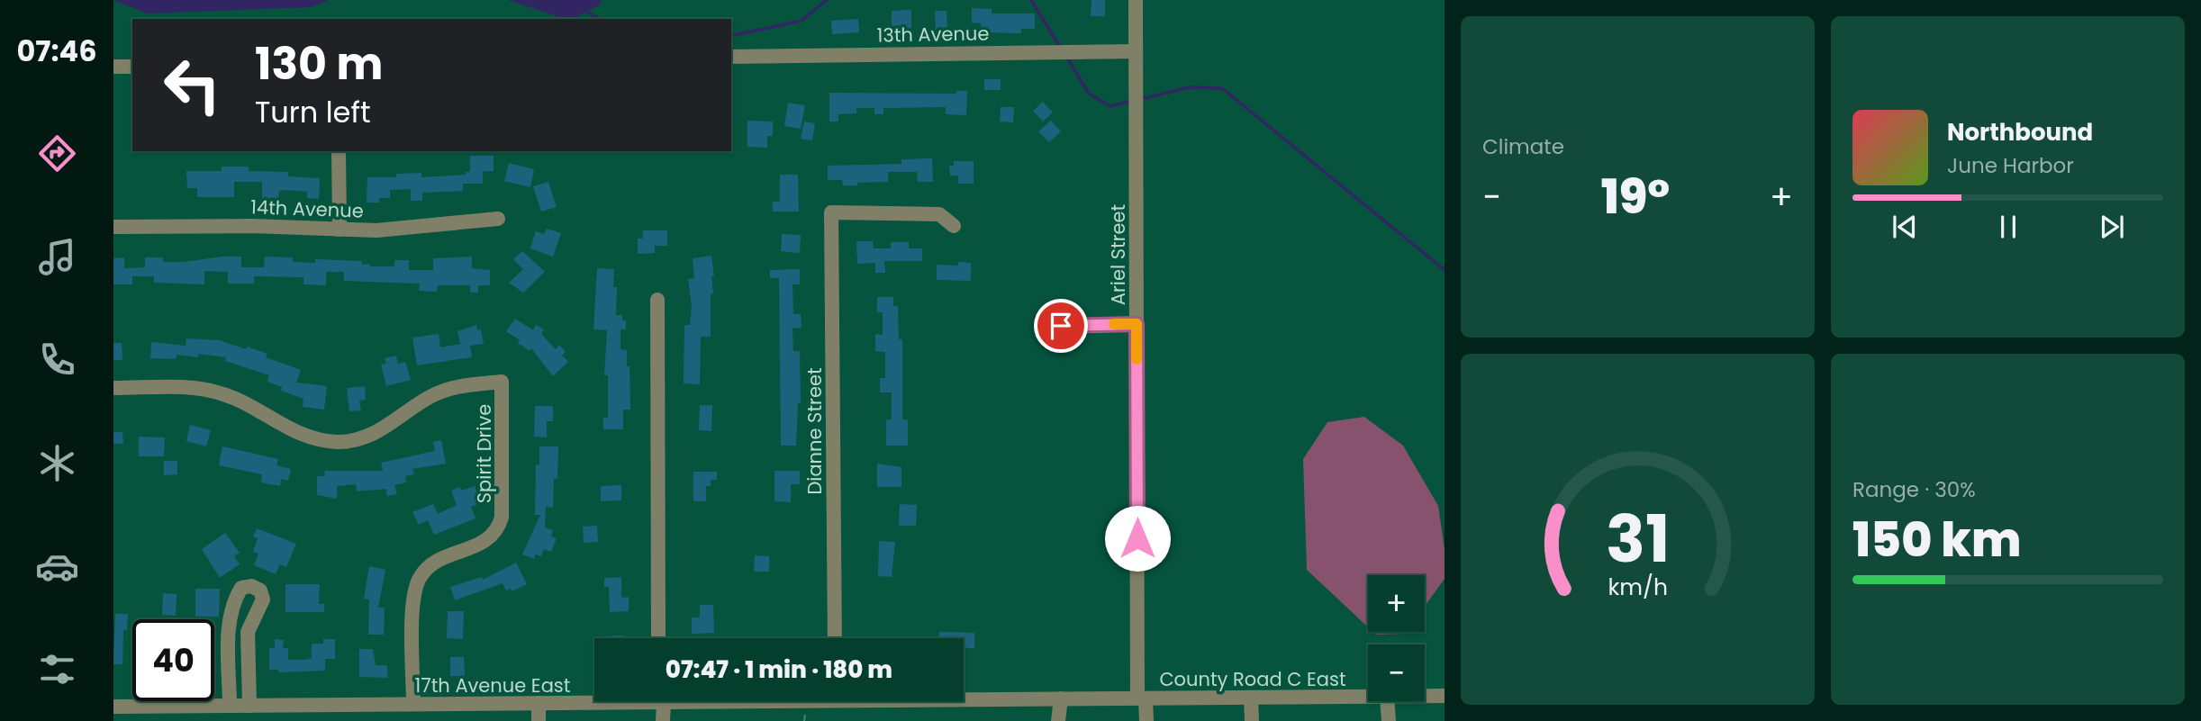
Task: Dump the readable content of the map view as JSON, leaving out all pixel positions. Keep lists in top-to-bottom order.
{
  "streets": {
    "street": [
      "13th Avenue",
      "14th Avenue",
      "Ariel Street",
      "Dianne Street",
      "Spirit Drive",
      "County Road C East",
      "17th Avenue East"
    ]
  },
  "crossings": [
    ["13th Avenue", "Ariel Street"],
    ["Ariel Street", "County Road C East"],
    ["Ariel Street", "17th Avenue East"],
    ["Spirit Drive", "17th Avenue East"],
    ["County Road C East", "17th Avenue East"]
  ],
  "page": {
    "tabs": "07:46",
    "tile": [
      "Climate",
      ["Range · 30%", "150 km"]
    ],
    "turn": ["130 m", "Turn left"],
    "song": ["Northbound", "June Harbor"],
    "heat": ["−", "19°", "+"],
    "map_buttons": ["+", "−"],
    "limit": "40",
    "trip": "07:47 · 1 min · 180 m",
    "gauge": ["31", "km/h"]
  }
}
